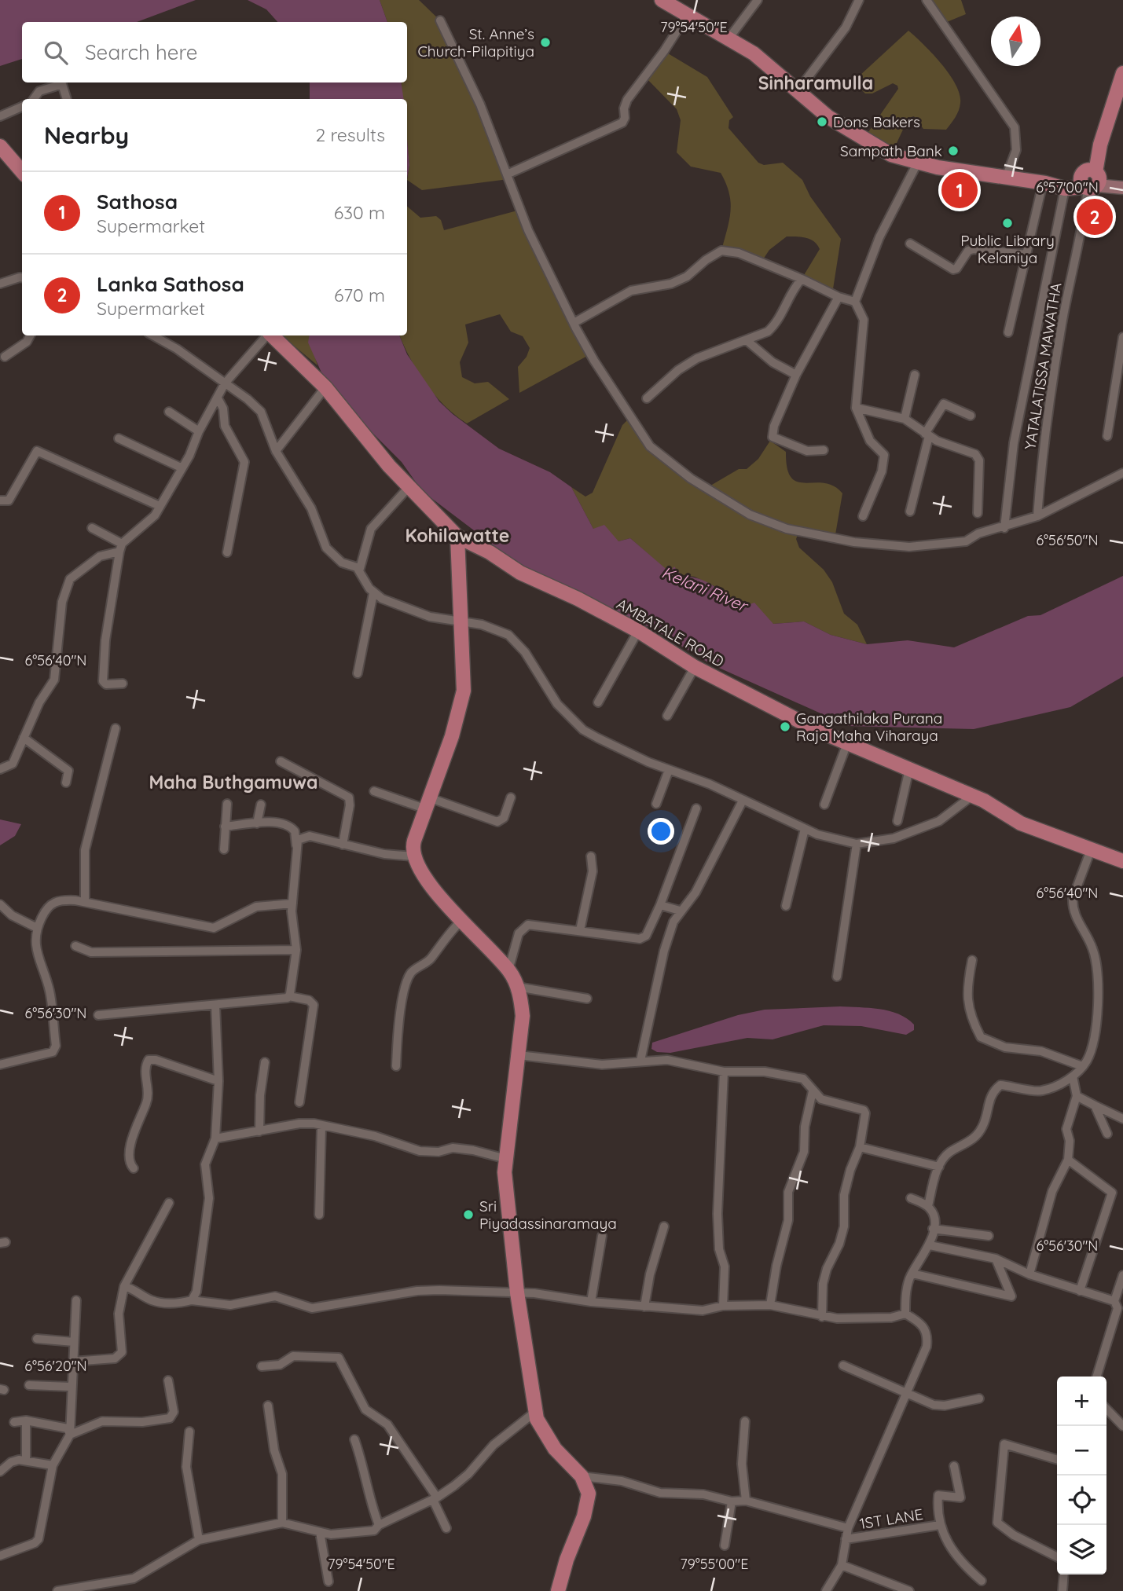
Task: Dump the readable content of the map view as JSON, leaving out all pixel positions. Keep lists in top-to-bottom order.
{
  "streets": {
    "main road": ["AMBATALE ROAD"],
    "street": ["YATALATISSA MAWATHA", "1ST LANE"]
  },
  "districts": ["Sinharamulla", "Kohilawatte", "Maha Buthgamuwa"],
  "water": ["Kelani River"],
  "places": [
    "St. Anne’s Church-Pilapitiya",
    "Dons Bakers",
    "Sampath Bank",
    "Public Library Kelaniya",
    "Gangathilaka Purana Raja Maha Viharaya",
    "Sri Piyadassinaramaya"
  ],
  "north": "top",
  "page": {
    "search": "Search here",
    "heading": ["Nearby", "2 results"],
    "pins": ["1", "2"],
    "list": [
      {
        "mark": "1",
        "name": "Sathosa",
        "note": "Supermarket",
        "value": "630 m"
      },
      {
        "mark": "2",
        "name": "Lanka Sathosa",
        "note": "Supermarket",
        "value": "670 m"
      }
    ],
    "map_buttons": ["+", "−"]
  },
  "coordinates": [
    "79°54'50\"E",
    "6°57'00\"N",
    "6°56'50\"N",
    "6°56'40\"N",
    "6°56'30\"N",
    "6°56'20\"N",
    "79°55'00\"E"
  ]
}
